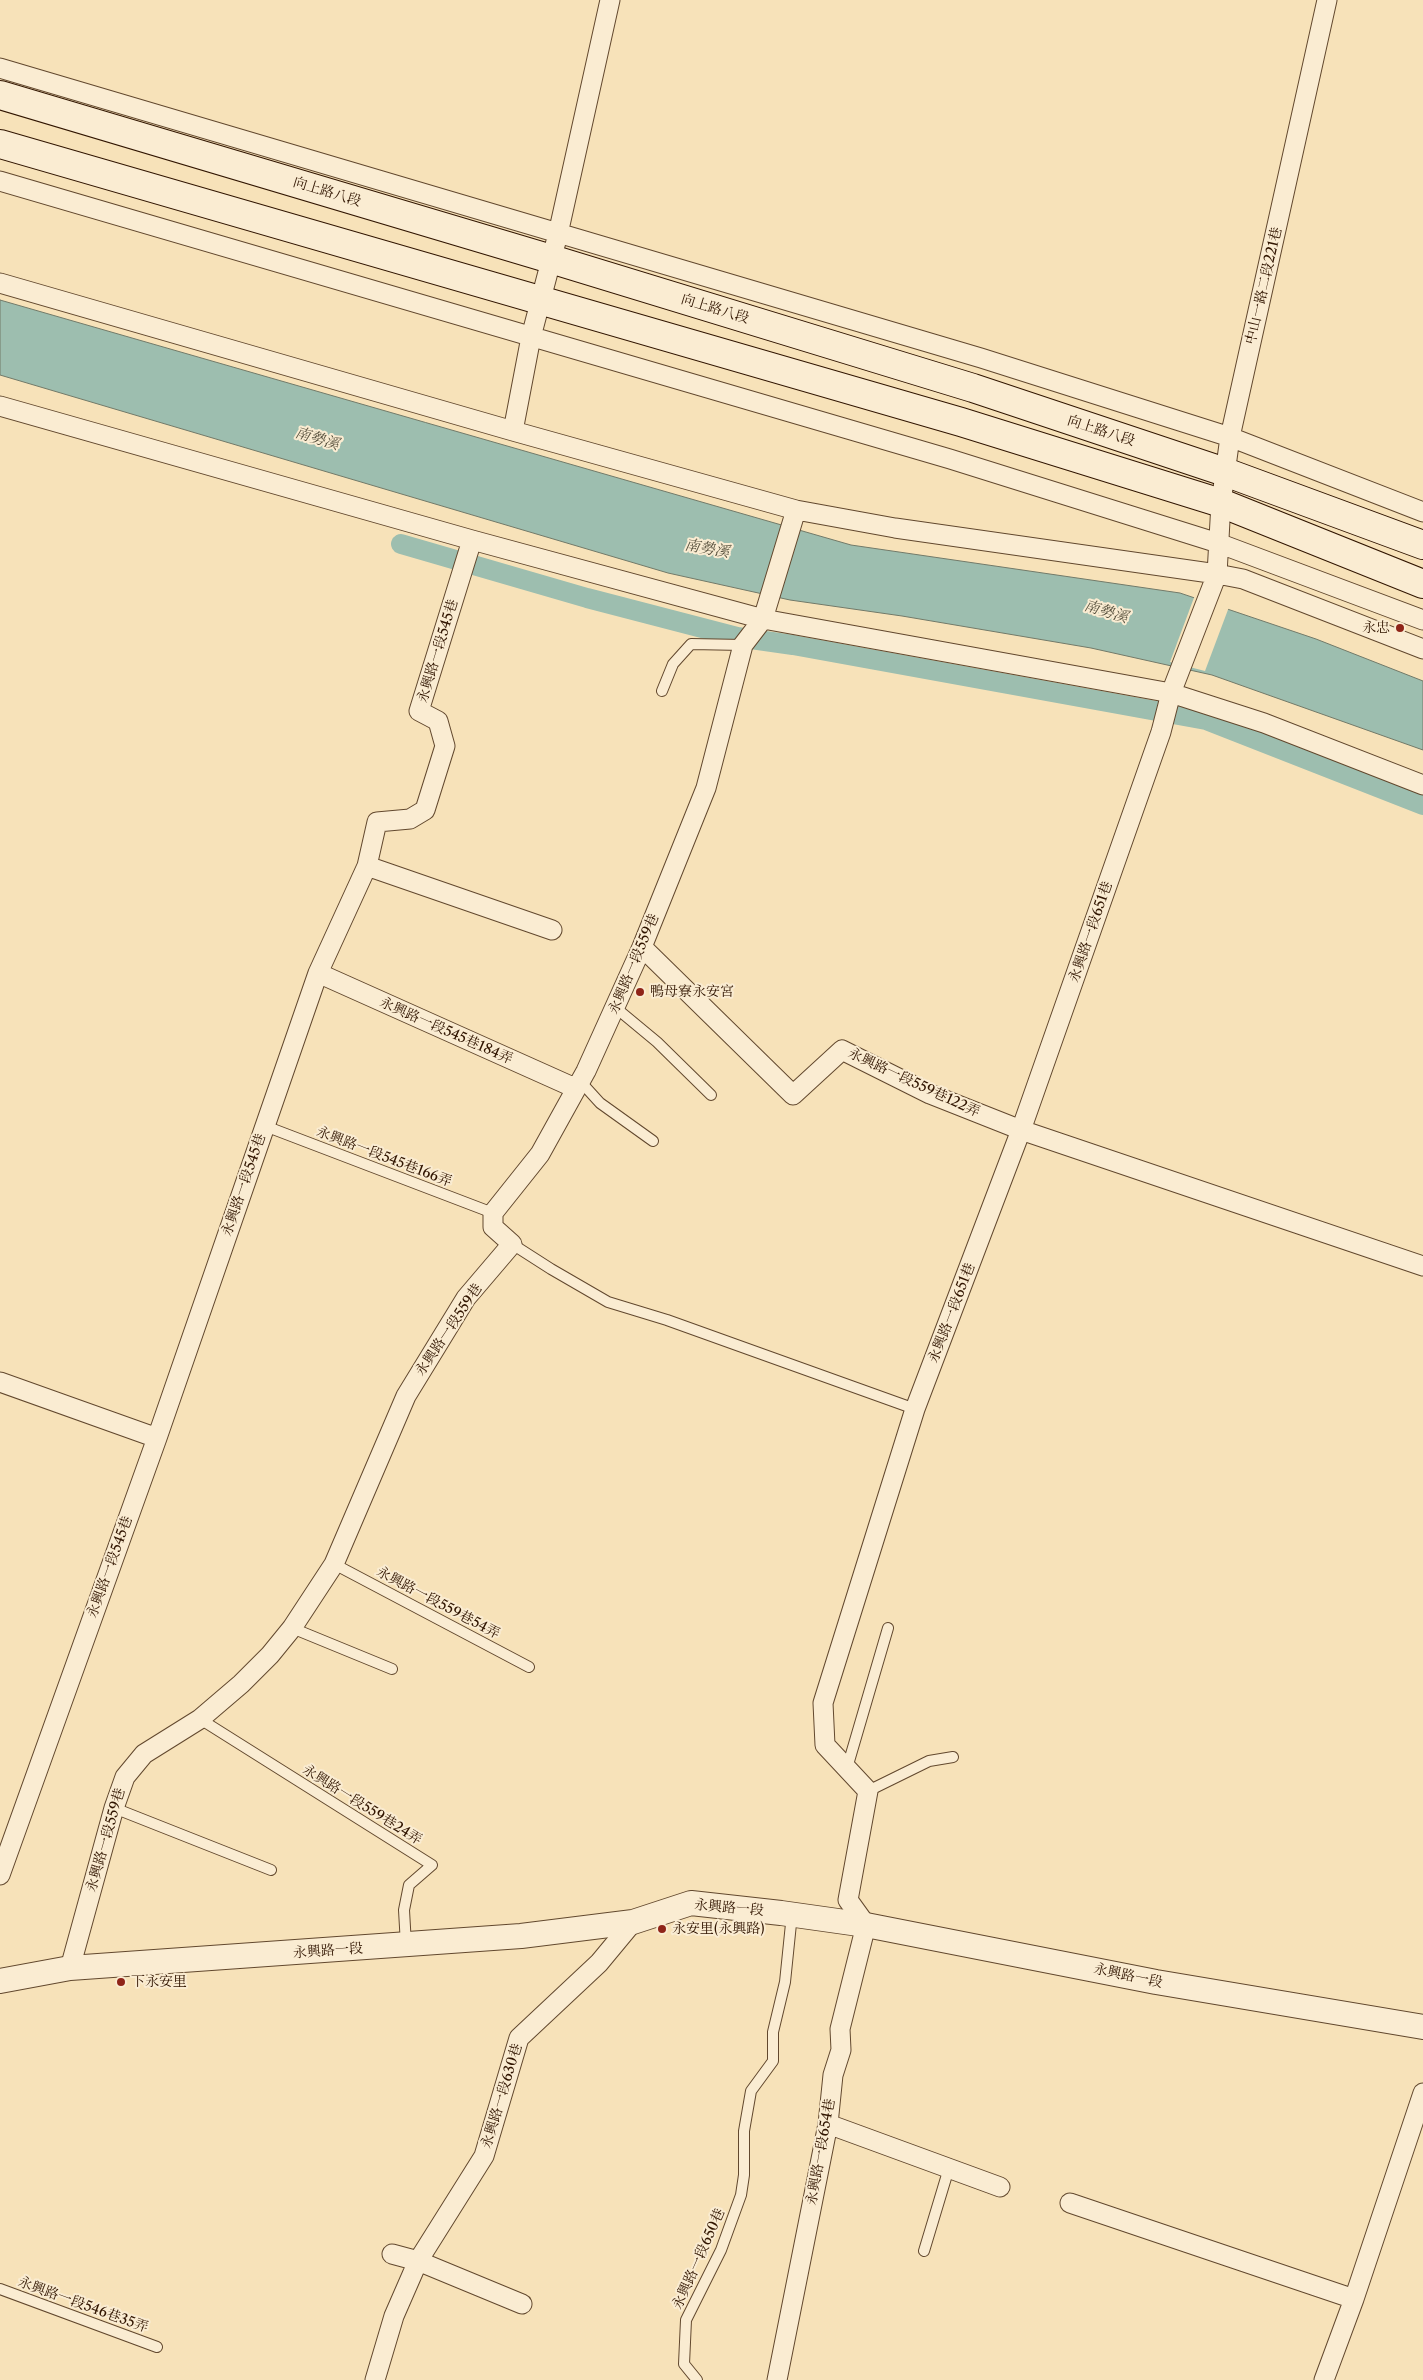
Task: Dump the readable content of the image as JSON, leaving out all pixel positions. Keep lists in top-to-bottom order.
{
  "streets": {
    "main road": ["向上路八段"],
    "street": [
      "中山一路二段221巷",
      "永興路一段545巷",
      "永興路一段651巷",
      "永興路一段559巷",
      "永興路一段545巷184弄",
      "永興路一段559巷122弄",
      "永興路一段",
      "永興路一段630巷",
      "永興路一段654巷"
    ],
    "lane": [
      "永興路一段545巷166弄",
      "永興路一段559巷54弄",
      "永興路一段559巷24弄",
      "永興路一段650巷",
      "永興路一段546巷35弄"
    ]
  },
  "crossings": [
    ["向上路八段", "中山一路二段221巷"],
    ["中山一路二段221巷", "永興路一段651巷"],
    ["永興路一段545巷", "永興路一段545巷184弄"],
    ["永興路一段545巷", "永興路一段545巷166弄"],
    ["永興路一段651巷", "永興路一段559巷122弄"],
    ["永興路一段559巷", "永興路一段545巷184弄"],
    ["永興路一段559巷", "永興路一段559巷122弄"],
    ["永興路一段559巷", "永興路一段545巷166弄"],
    ["永興路一段559巷", "永興路一段559巷54弄"],
    ["永興路一段559巷", "永興路一段559巷24弄"],
    ["永興路一段559巷", "永興路一段"],
    ["永興路一段559巷24弄", "永興路一段"],
    ["永興路一段", "永興路一段630巷"],
    ["永興路一段", "永興路一段654巷"],
    ["永興路一段", "永興路一段650巷"]
  ],
  "water": ["南勢溪"],
  "places": [
    "永忠",
    "鴨母寮永安宮",
    "永安里(永興路)",
    "下永安里"
  ]
}
